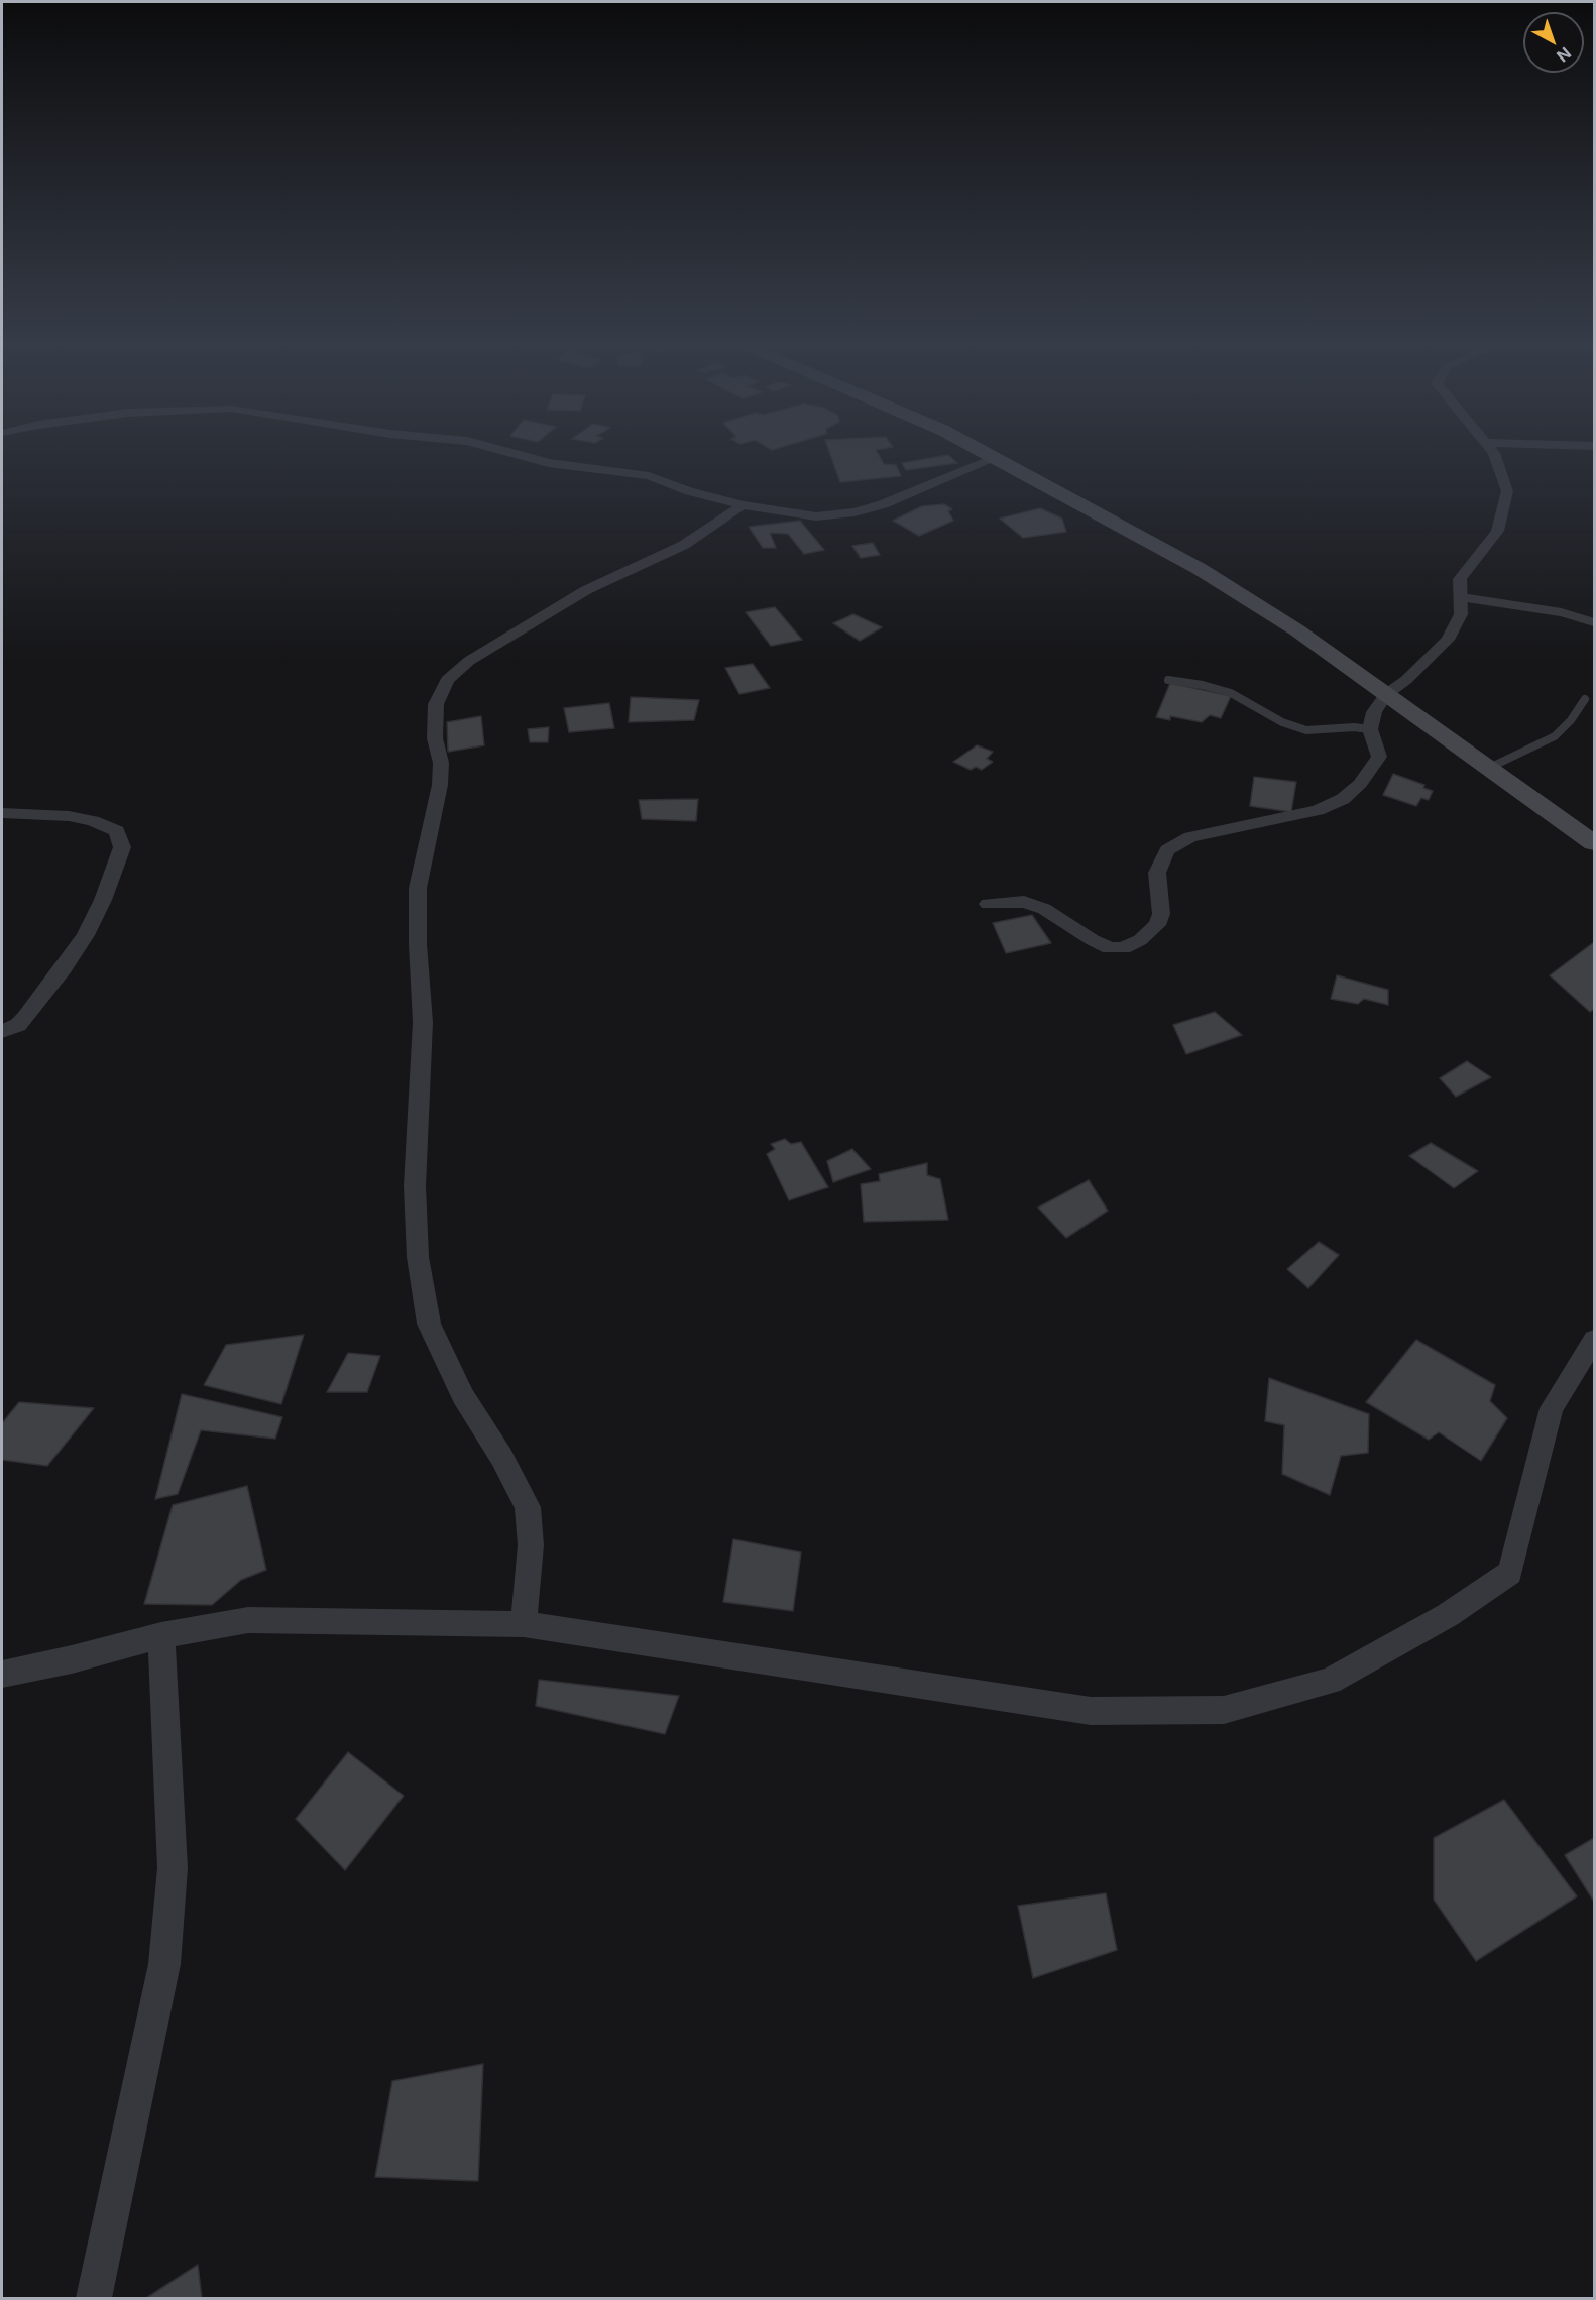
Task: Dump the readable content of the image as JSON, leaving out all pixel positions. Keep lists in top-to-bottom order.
{
  "north": "bottom right"
}
